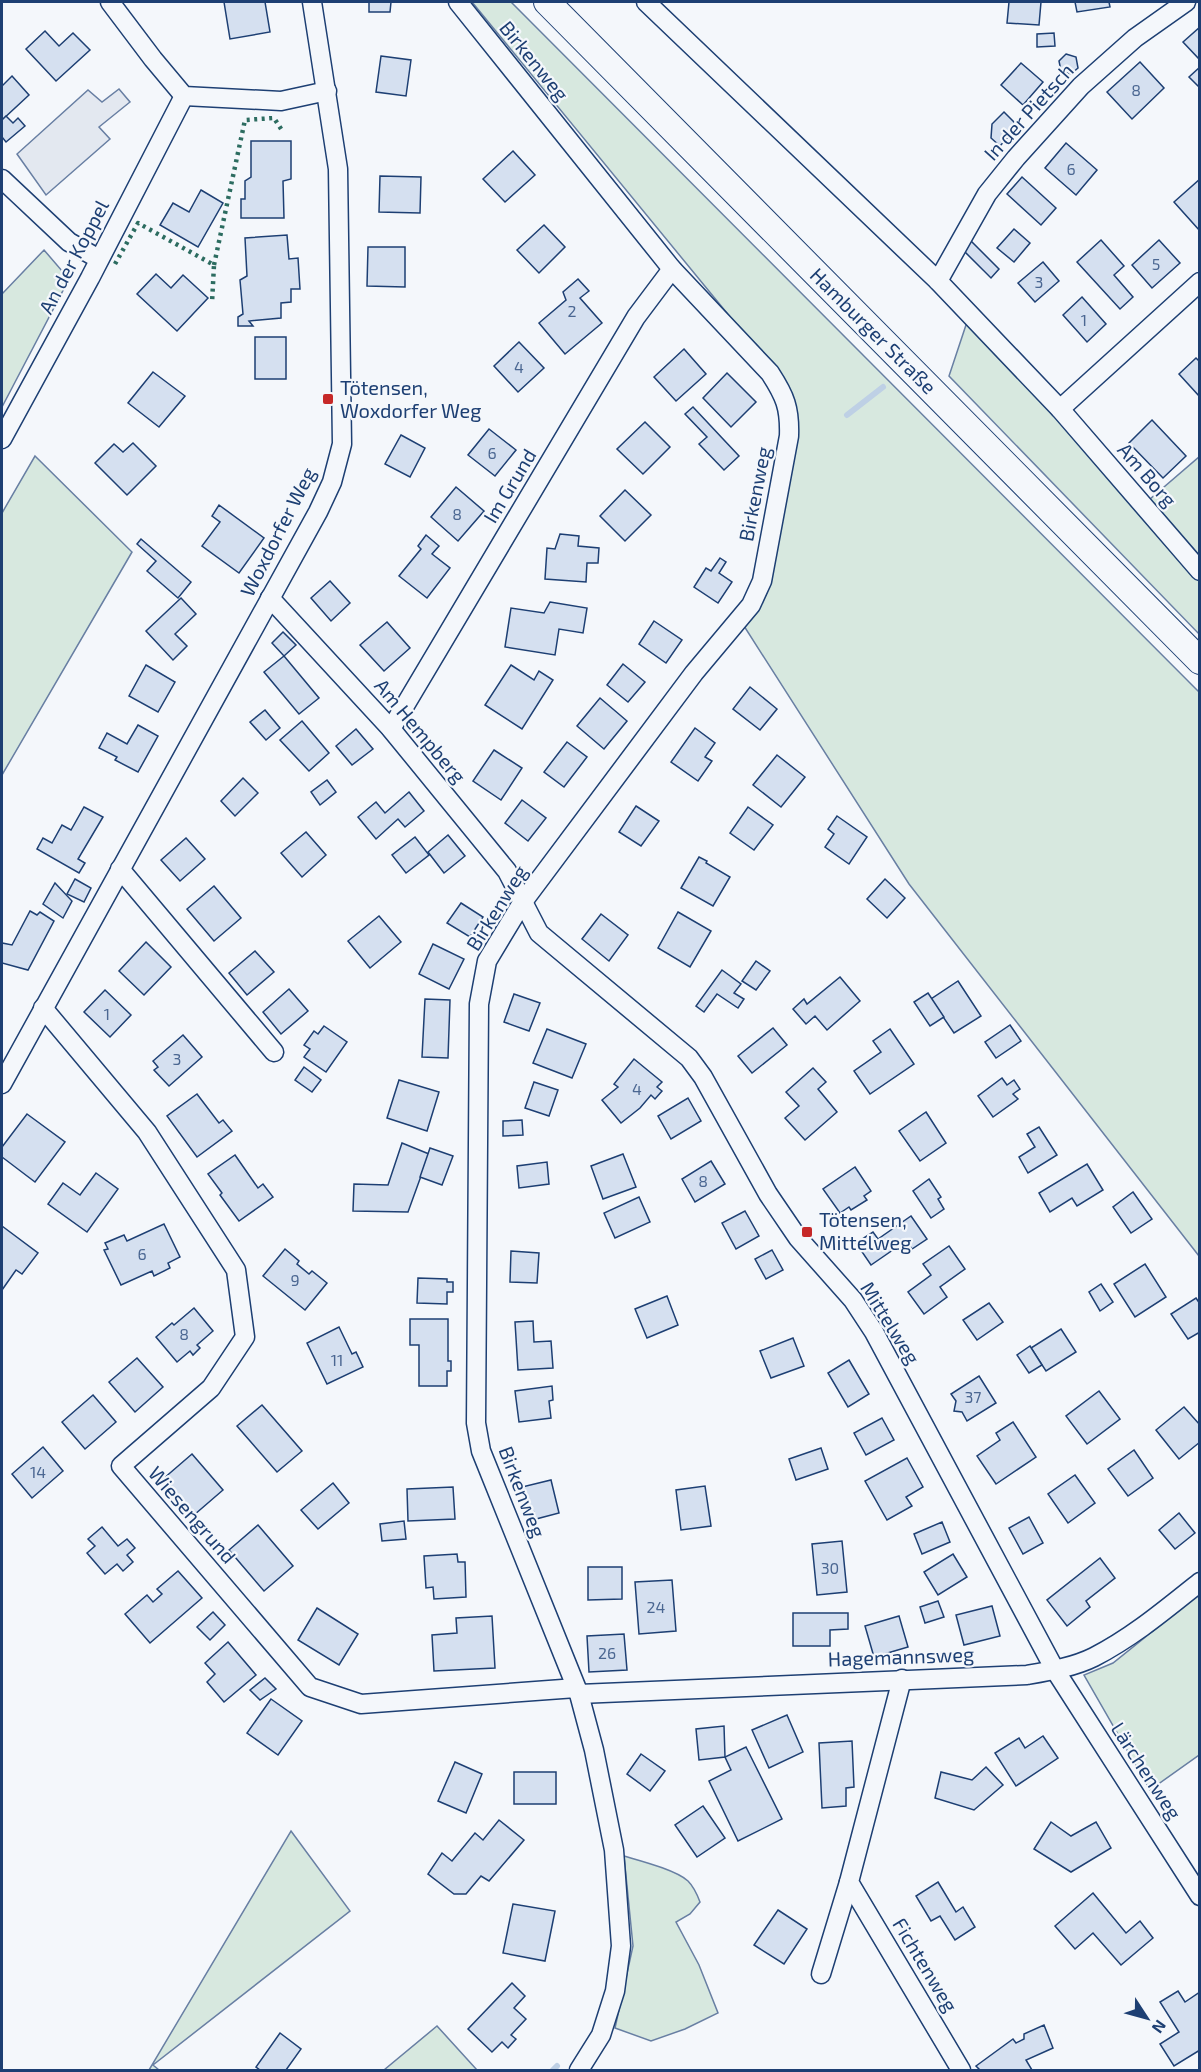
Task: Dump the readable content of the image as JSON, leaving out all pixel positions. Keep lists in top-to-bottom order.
{
  "streets": {
    "main road": ["Hamburger Straße"],
    "street": [
      "Birkenweg",
      "In der Pietsch",
      "An der Koppel",
      "Am Borg",
      "Im Grund",
      "Woxdorfer Weg",
      "Am Hempberg",
      "Mittelweg",
      "Wiesengrund",
      "Hagemannsweg",
      "Lärchenweg",
      "Fichtenweg"
    ]
  },
  "crossings": [
    ["Birkenweg", "Im Grund"],
    ["Birkenweg", "Am Hempberg"],
    ["Birkenweg", "Mittelweg"],
    ["Birkenweg", "Wiesengrund"],
    ["Birkenweg", "Hagemannsweg"],
    ["In der Pietsch", "Am Borg"],
    ["Im Grund", "Am Hempberg"],
    ["Woxdorfer Weg", "Am Hempberg"],
    ["Woxdorfer Weg", "Wiesengrund"],
    ["Am Hempberg", "Mittelweg"],
    ["Mittelweg", "Hagemannsweg"],
    ["Mittelweg", "Lärchenweg"],
    ["Wiesengrund", "Hagemannsweg"],
    ["Hagemannsweg", "Lärchenweg"]
  ],
  "places": {
    "transit": ["Tötensen, Woxdorfer Weg", "Tötensen, Mittelweg"]
  },
  "house_numbers": [
    "8",
    "6",
    "5",
    "3",
    "2",
    "1",
    "4",
    "6",
    "8",
    "1",
    "3",
    "4",
    "8",
    "6",
    "9",
    "8",
    "11",
    "37",
    "14",
    "30",
    "24",
    "26"
  ],
  "north": "bottom right"
}
